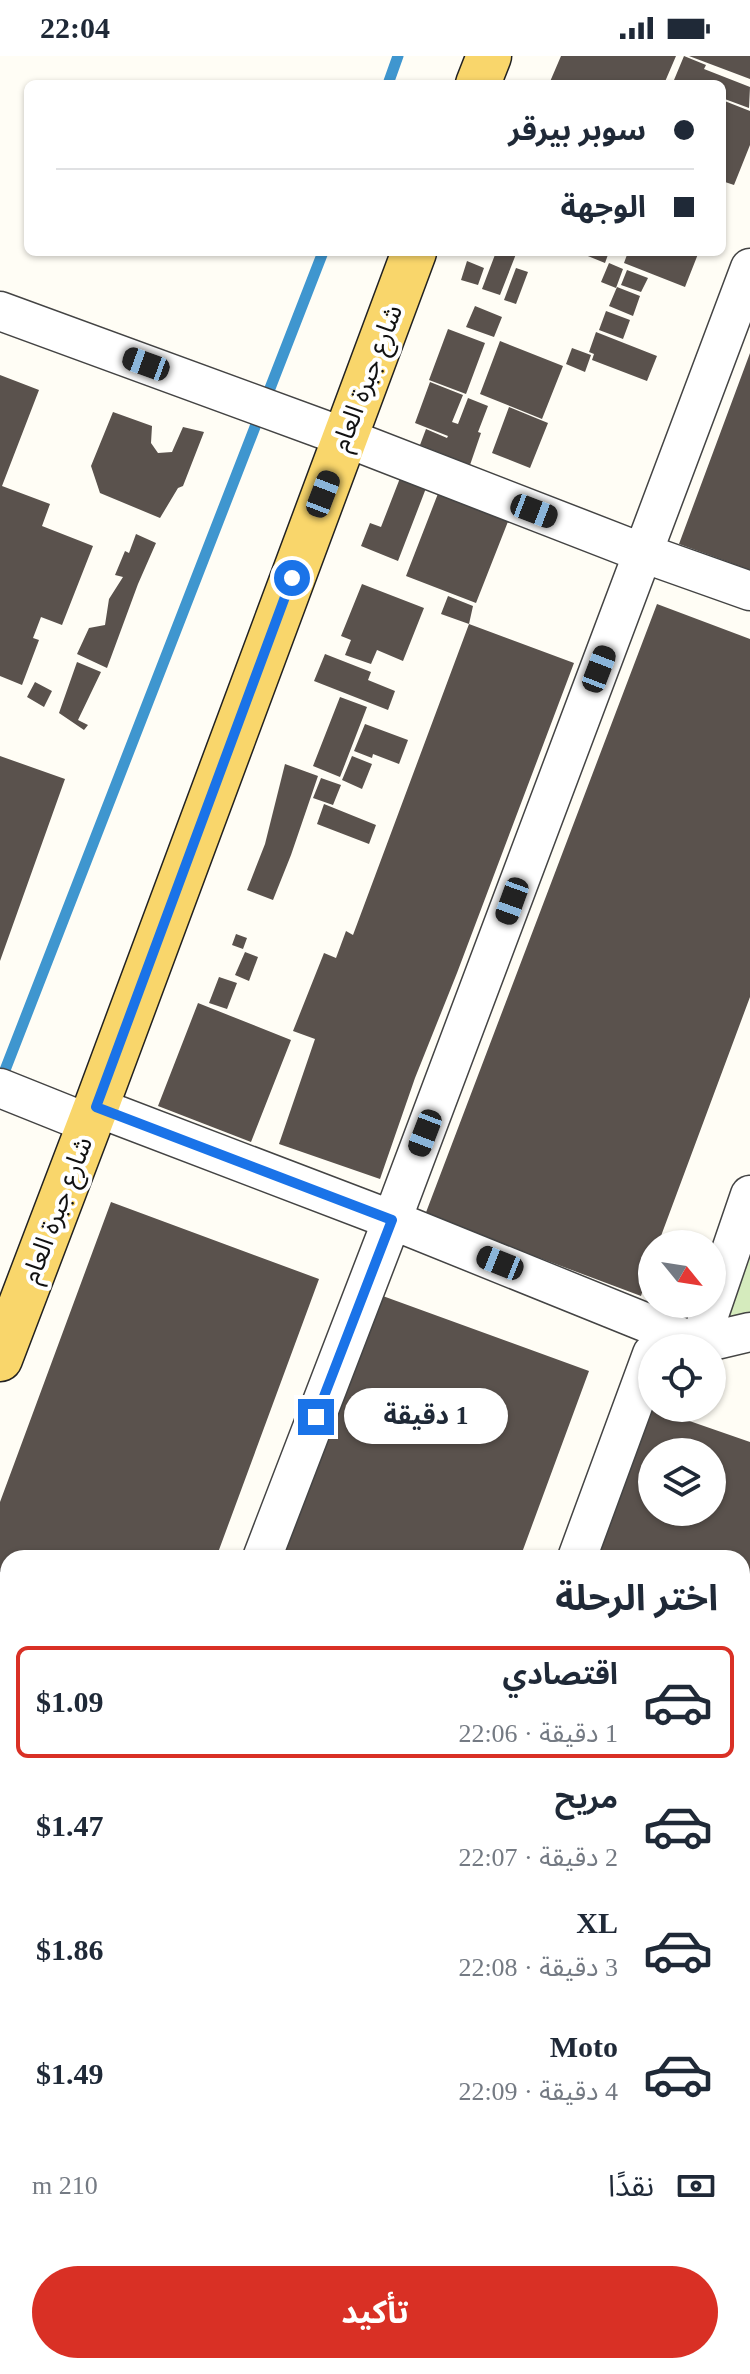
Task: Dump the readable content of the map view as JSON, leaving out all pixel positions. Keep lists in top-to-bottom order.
{
  "streets": {
    "main road": ["شارع جبرة العام"]
  },
  "north": "bottom right",
  "page": {
    "status": "22:04",
    "banner": ["سوبر بيرقر", "الوجهة"],
    "bubble": "1 دقيقة",
    "heading": "اختر الرحلة",
    "list": [
      {
        "name": "اقتصادي",
        "note": "1 دقيقة · 22:06",
        "value": "$1.09"
      },
      {
        "name": "مريح",
        "note": "2 دقيقة · 22:07",
        "value": "$1.47"
      },
      {
        "name": "XL",
        "note": "3 دقيقة · 22:08",
        "value": "$1.86"
      },
      {
        "name": "Moto",
        "note": "4 دقيقة · 22:09",
        "value": "$1.49"
      }
    ],
    "pay": ["نقدًا", "210 m"],
    "buttons": "تأكيد"
  }
}
